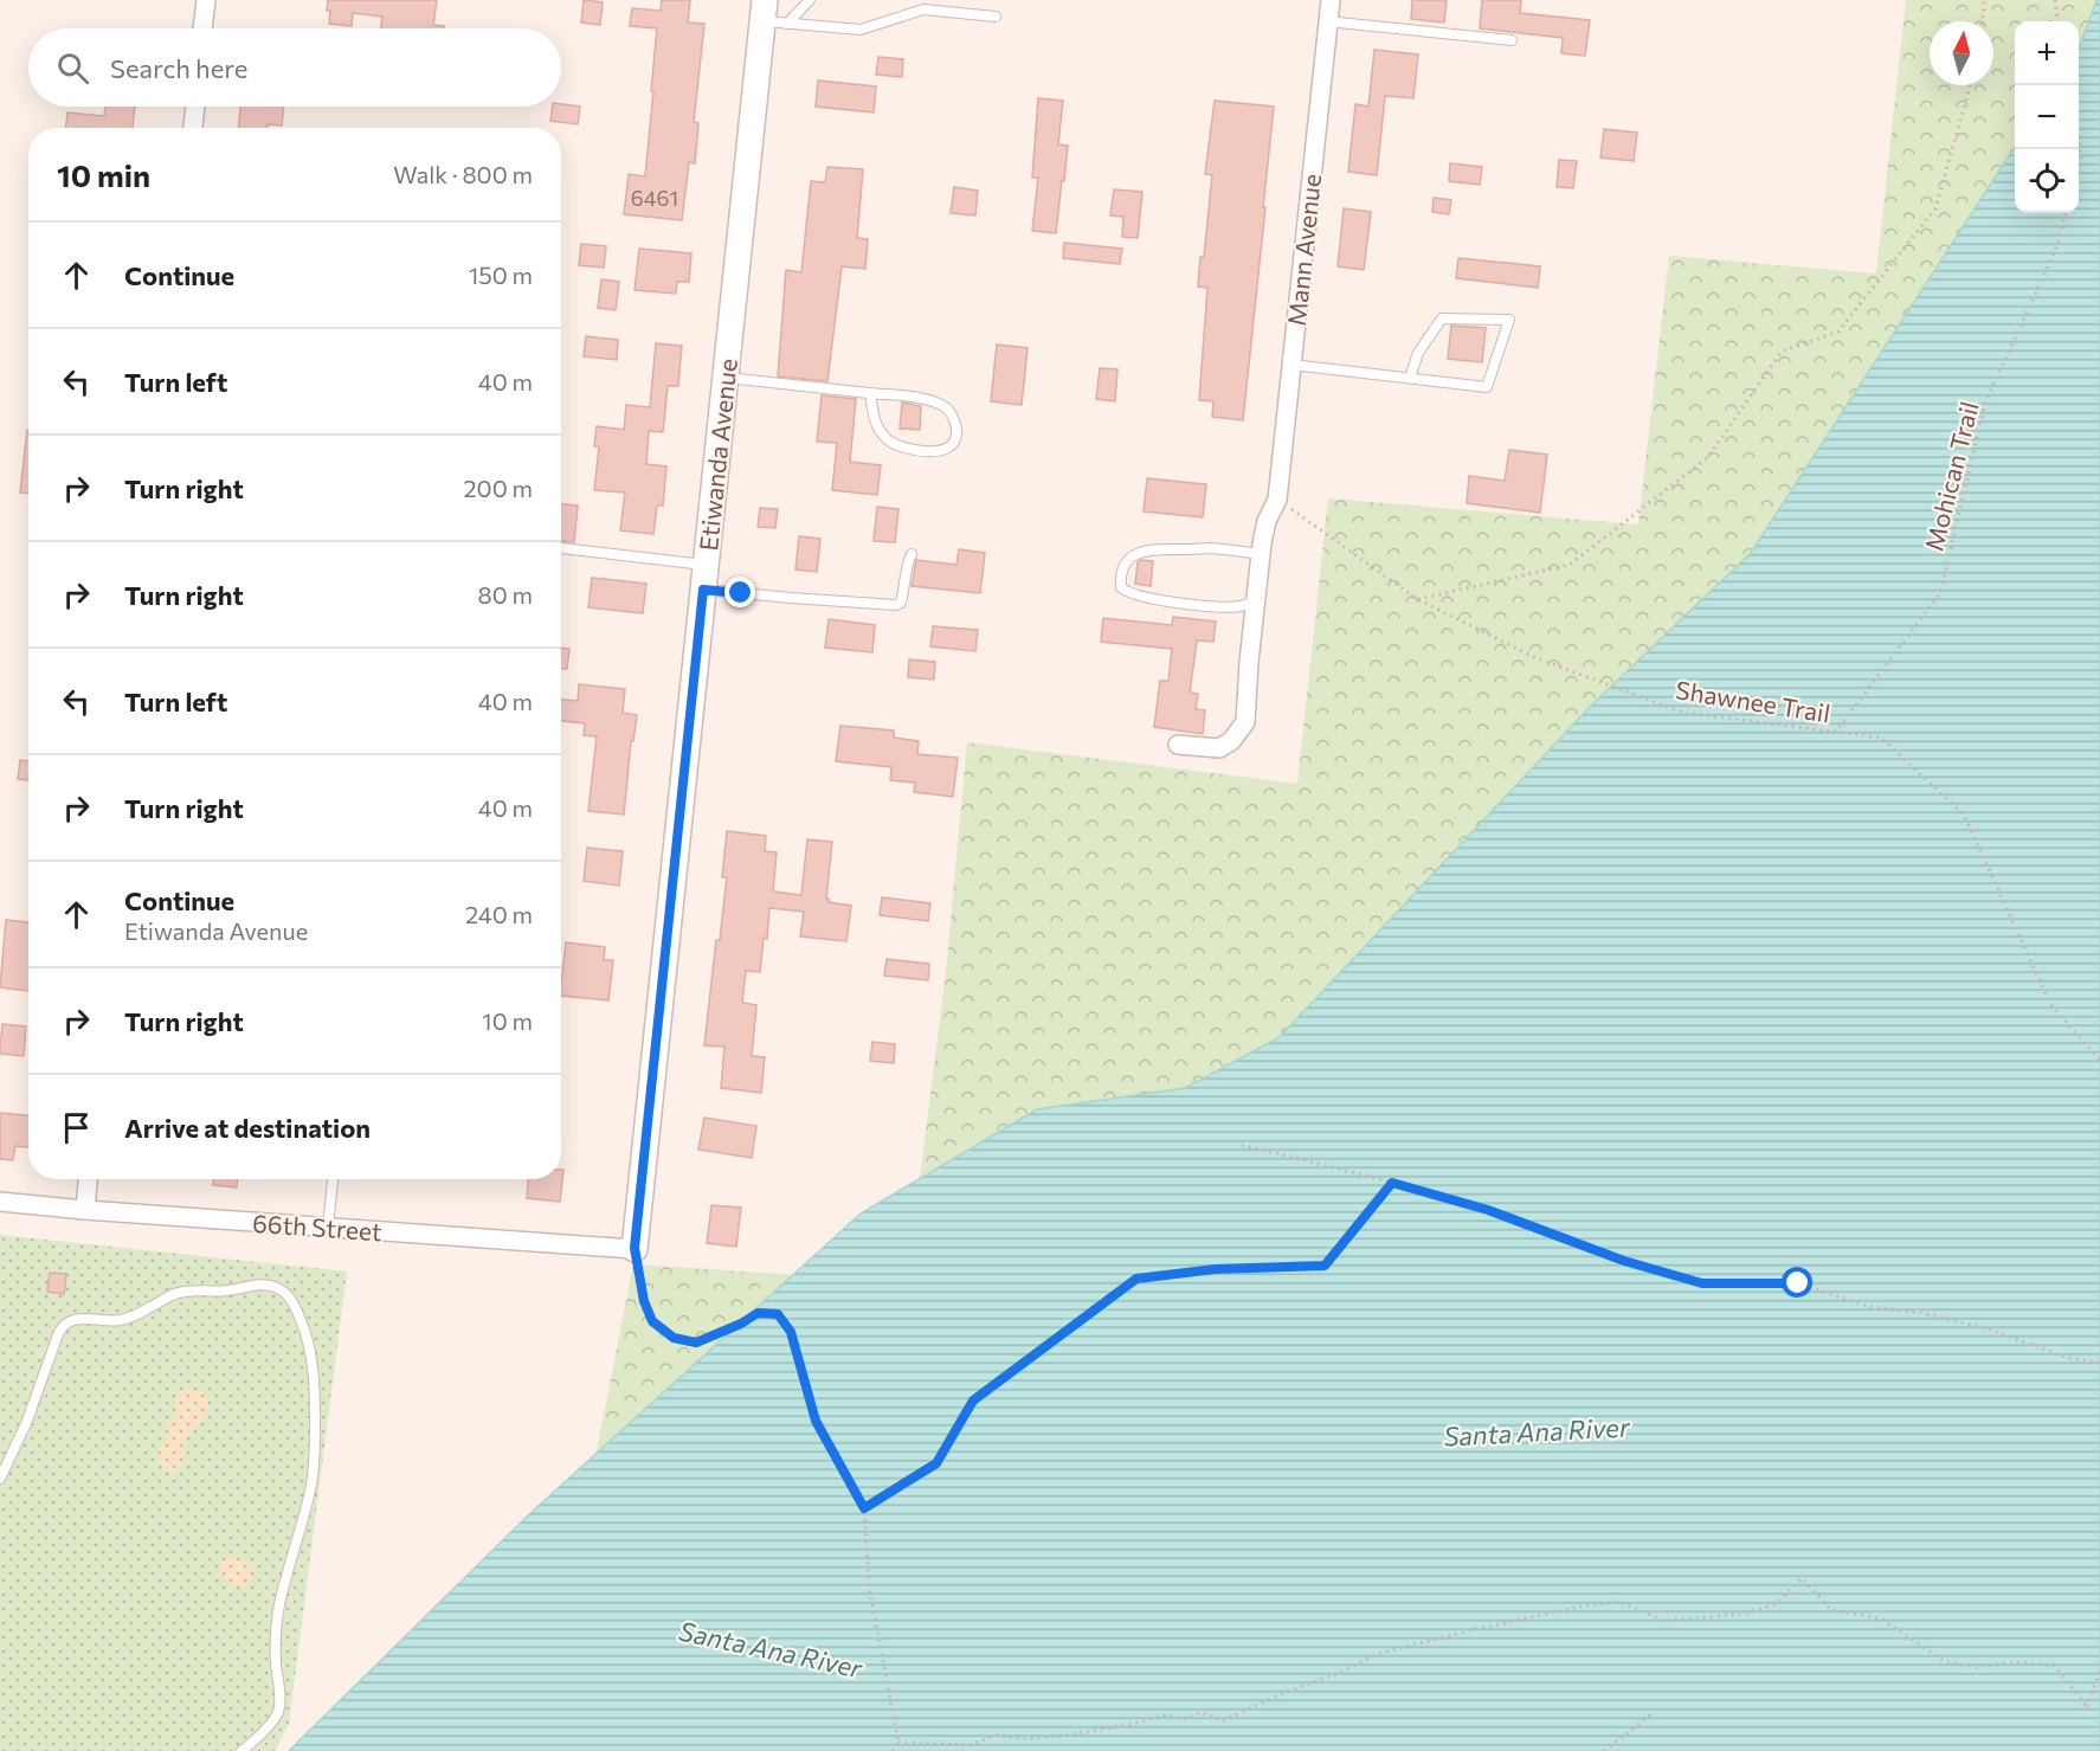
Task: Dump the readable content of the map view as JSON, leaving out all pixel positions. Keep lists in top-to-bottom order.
{
  "streets": {
    "street": ["Mann Avenue", "Etiwanda Avenue", "66th Street"],
    "path": ["Mohican Trail", "Shawnee Trail"]
  },
  "crossings": [
    ["Mann Avenue", "Shawnee Trail"],
    ["Etiwanda Avenue", "66th Street"],
    ["Mohican Trail", "Shawnee Trail"]
  ],
  "water": ["Santa Ana River"],
  "house_numbers": ["6461"],
  "north": "top",
  "page": {
    "map_buttons": ["+", "−"],
    "search": "Search here",
    "heading": ["10 min", "Walk · 800 m"],
    "list": [
      ["Continue", "150 m"],
      ["Turn left", "40 m"],
      ["Turn right", "200 m"],
      ["Turn right", "80 m"],
      ["Turn left", "40 m"],
      ["Turn right", "40 m"],
      ["Continue", "Etiwanda Avenue", "240 m"],
      ["Turn right", "10 m"],
      "Arrive at destination"
    ]
  }
}
